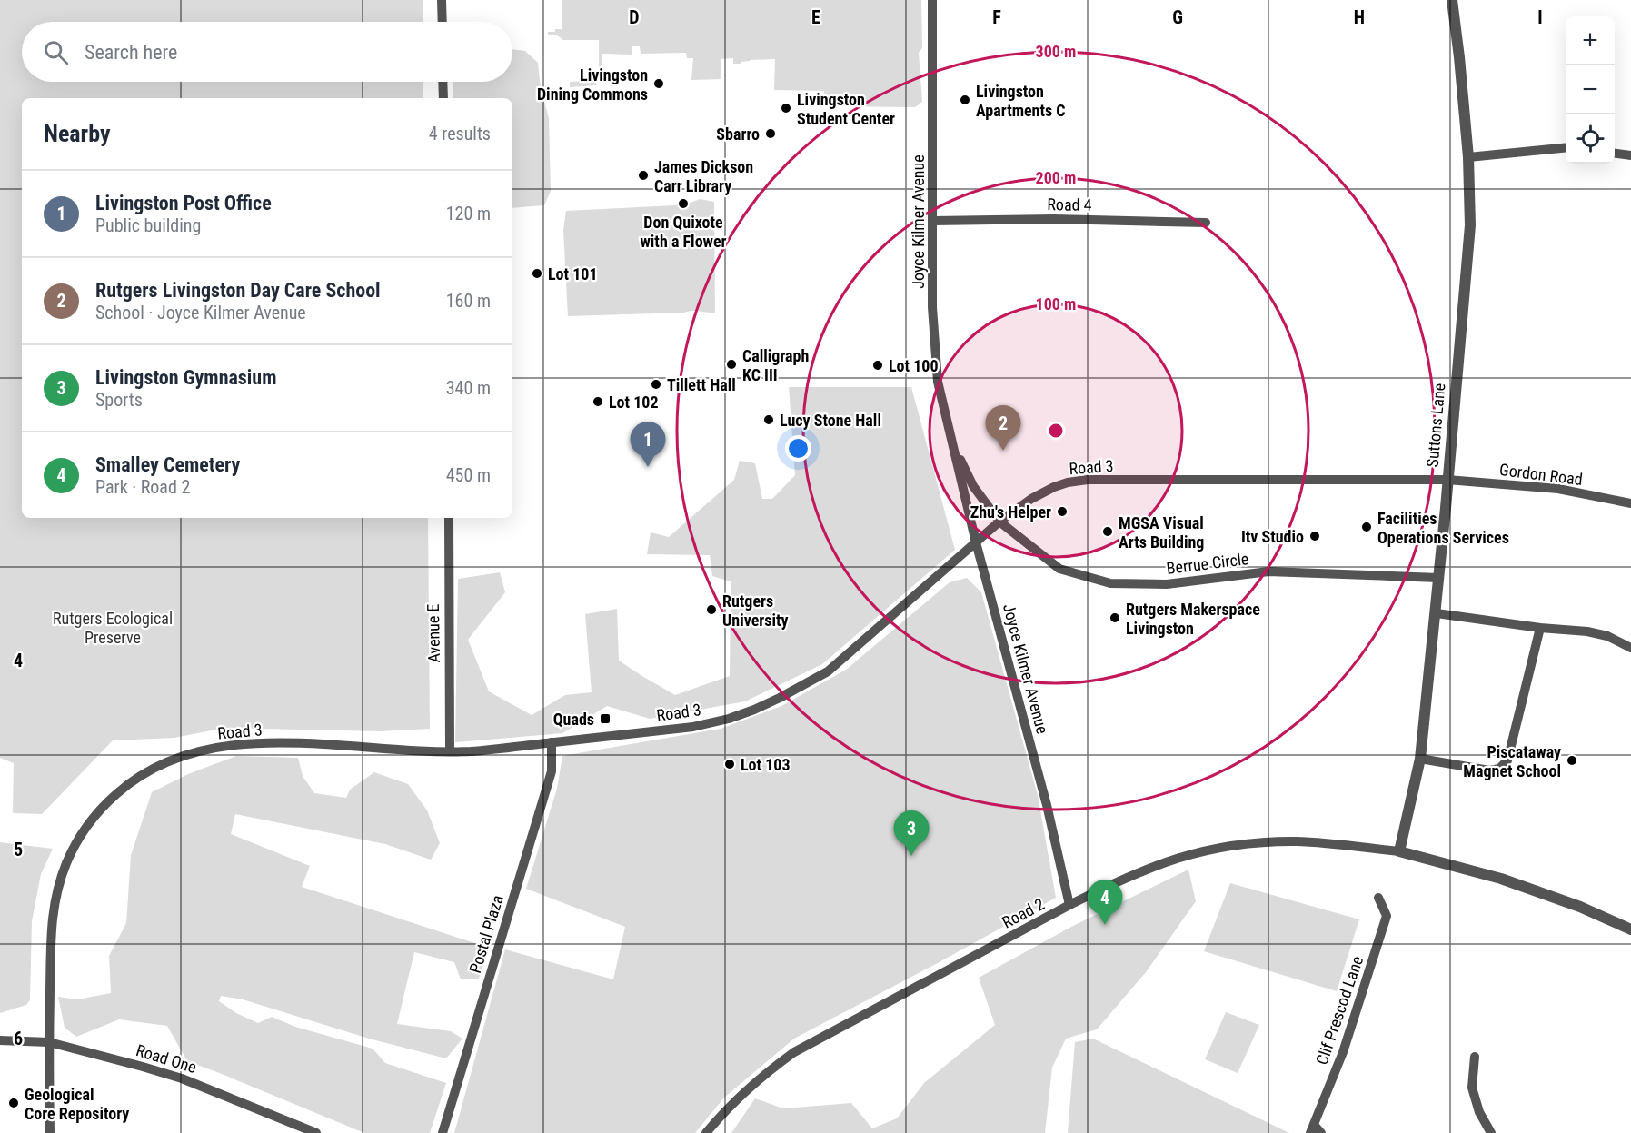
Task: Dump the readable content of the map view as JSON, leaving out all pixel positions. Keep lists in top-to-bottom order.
{
  "streets": {
    "street": [
      "Road 4",
      "Joyce Kilmer Avenue",
      "Suttons Lane",
      "Road 3",
      "Gordon Road",
      "Berrue Circle",
      "Avenue E",
      "Road 2",
      "Postal Plaza",
      "Clif Prescod Lane",
      "Road One"
    ]
  },
  "crossings": [
    ["Road 4", "Joyce Kilmer Avenue"],
    ["Joyce Kilmer Avenue", "Road 3"],
    ["Joyce Kilmer Avenue", "Berrue Circle"],
    ["Joyce Kilmer Avenue", "Road 2"],
    ["Suttons Lane", "Road 3"],
    ["Suttons Lane", "Gordon Road"],
    ["Suttons Lane", "Berrue Circle"],
    ["Suttons Lane", "Road 2"],
    ["Road 3", "Gordon Road"],
    ["Road 3", "Berrue Circle"],
    ["Road 3", "Avenue E"],
    ["Road 3", "Postal Plaza"],
    ["Road 3", "Road One"]
  ],
  "parks": ["Rutgers Ecological Preserve"],
  "places": {
    "other": [
      "Livingston Dining Commons",
      "Livingston Apartments C",
      "Livingston Student Center",
      "Sbarro",
      "James Dickson Carr Library",
      "Don Quixote with a Flower",
      "Lot 101",
      "Calligraph KC III",
      "Lot 100",
      "Tillett Hall",
      "Lot 102",
      "Lucy Stone Hall",
      "Zhu's Helper",
      "Facilities Operations Services",
      "MGSA Visual Arts Building",
      "Itv Studio",
      "Rutgers University",
      "Rutgers Makerspace Livingston",
      "Piscataway Magnet School",
      "Lot 103",
      "Geological Core Repository"
    ],
    "transit": ["Quads"]
  },
  "page": {
    "map_buttons": ["+", "−"],
    "search": "Search here",
    "heading": ["Nearby", "4 results"],
    "list": [
      {
        "mark": "1",
        "name": "Livingston Post Office",
        "note": "Public building",
        "value": "120 m"
      },
      {
        "mark": "2",
        "name": "Rutgers Livingston Day Care School",
        "note": "School · Joyce Kilmer Avenue",
        "value": "160 m"
      },
      {
        "mark": "3",
        "name": "Livingston Gymnasium",
        "note": "Sports",
        "value": "340 m"
      },
      {
        "mark": "4",
        "name": "Smalley Cemetery",
        "note": "Park · Road 2",
        "value": "450 m"
      }
    ],
    "pins": [
      "2",
      "1",
      "3",
      "4"
    ]
  },
  "grid": {
    "columns": [
      "D",
      "E",
      "F",
      "G",
      "H",
      "I"
    ],
    "rows": ["4", "5", "6"]
  },
  "rings": ["300 m", "200 m", "100 m"]
}
